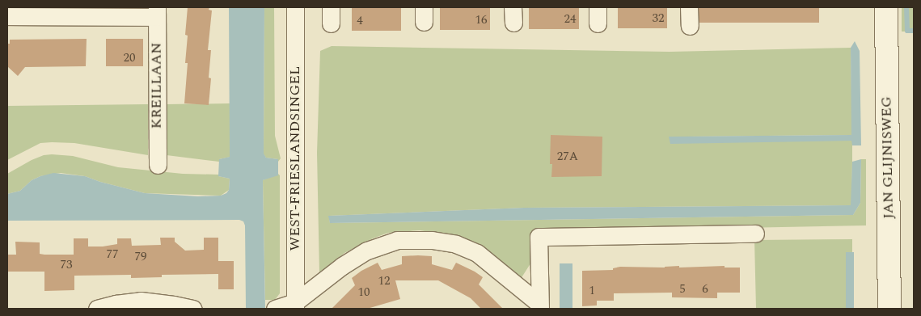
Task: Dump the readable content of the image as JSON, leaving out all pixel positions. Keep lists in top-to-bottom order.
{
  "streets": {
    "street": ["KREILLAAN", "JAN GLIJNISWEG", "WEST-FRIESLANDSINGEL"]
  },
  "house_numbers": [
    "32",
    "24",
    "16",
    "4",
    "20",
    "27A",
    "77",
    "79",
    "73",
    "12",
    "5",
    "6",
    "1",
    "10"
  ]
}
